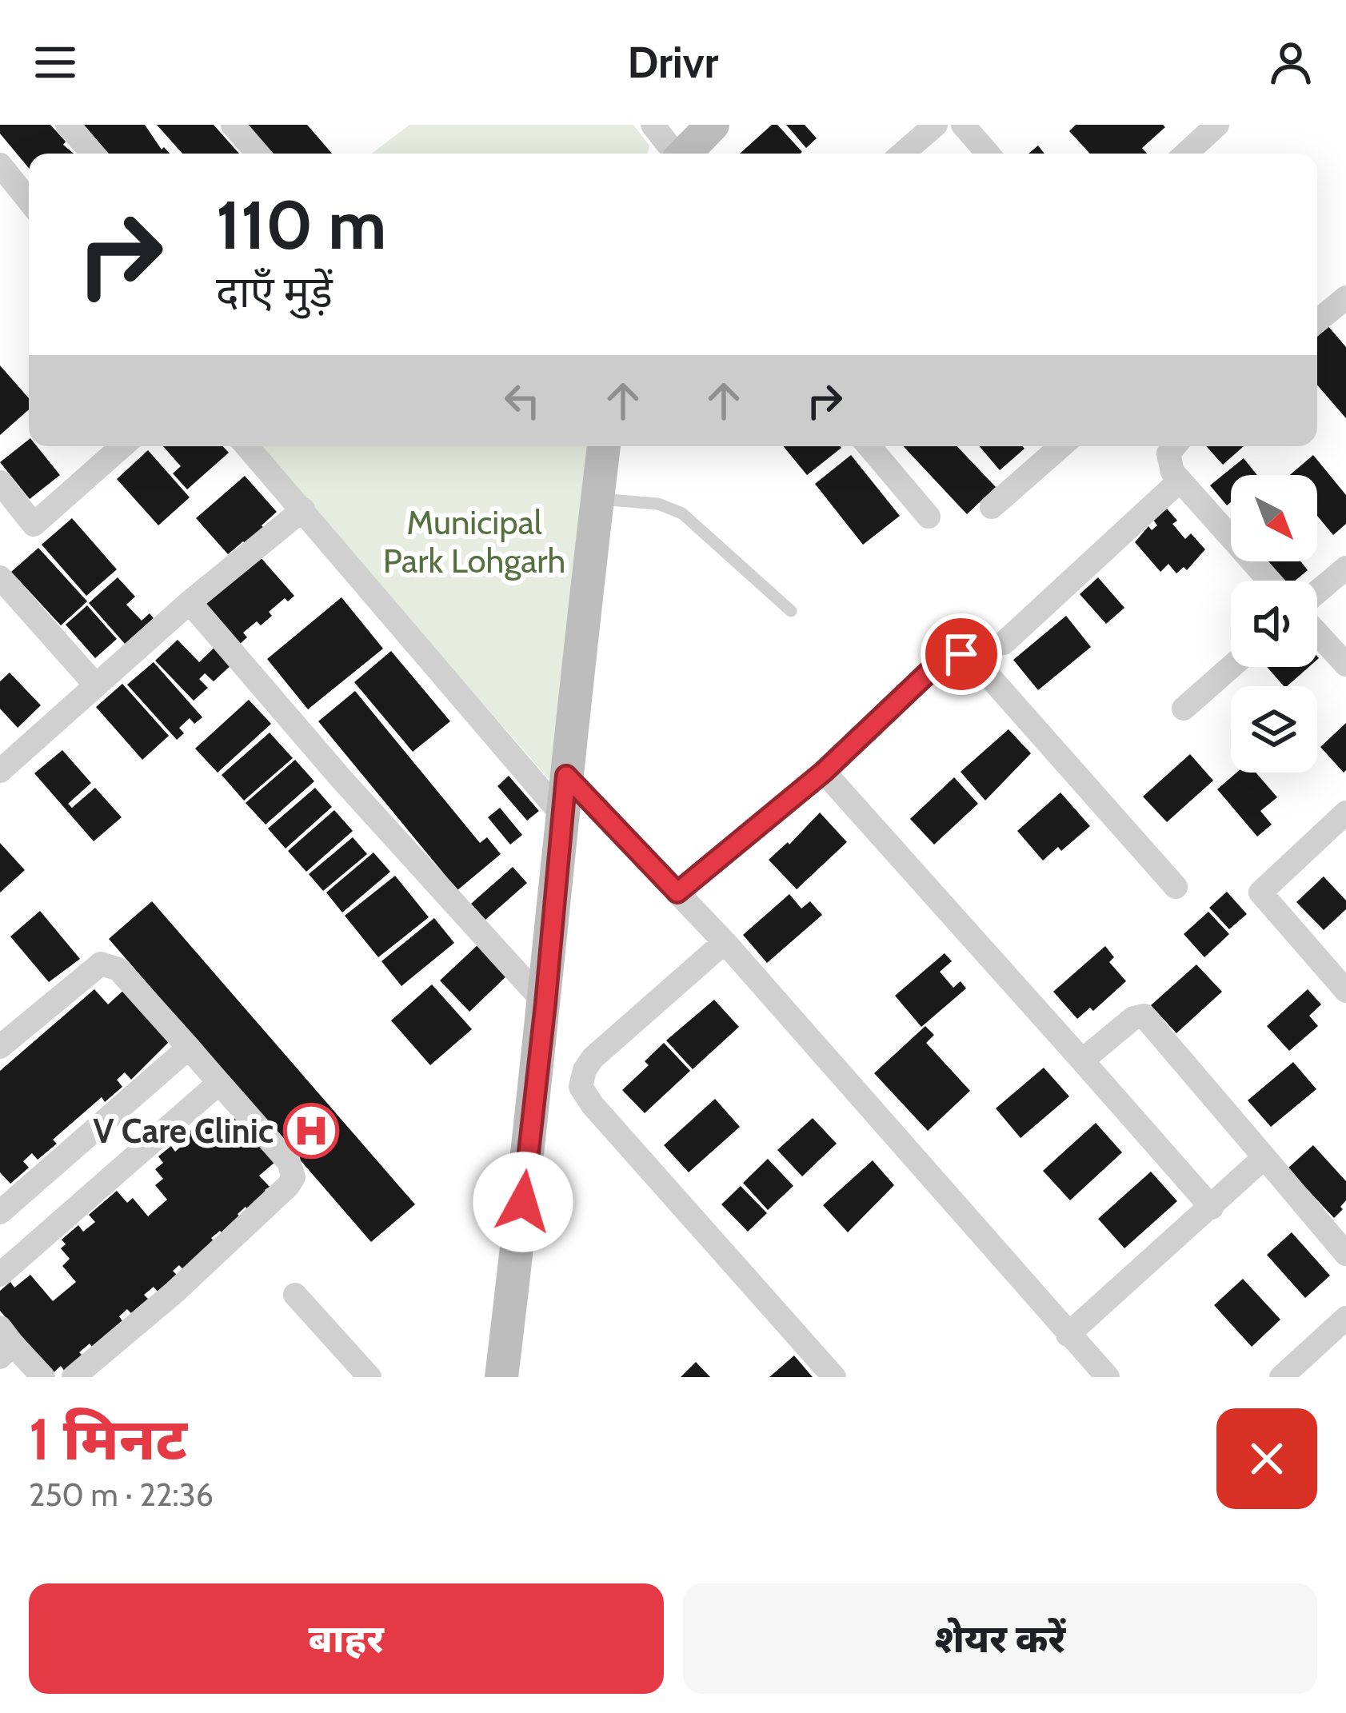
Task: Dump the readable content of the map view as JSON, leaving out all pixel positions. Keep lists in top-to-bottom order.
{
  "parks": ["Municipal Park Lohgarh"],
  "places": {
    "hospital": ["V Care Clinic"]
  },
  "north": "bottom right",
  "page": {
    "header": "Drivr",
    "turn": ["110 m", "दाएँ मुड़ें"],
    "heading": ["1 मिनट", "250 m · 22:36"],
    "buttons": ["बाहर", "शेयर करें"]
  }
}
